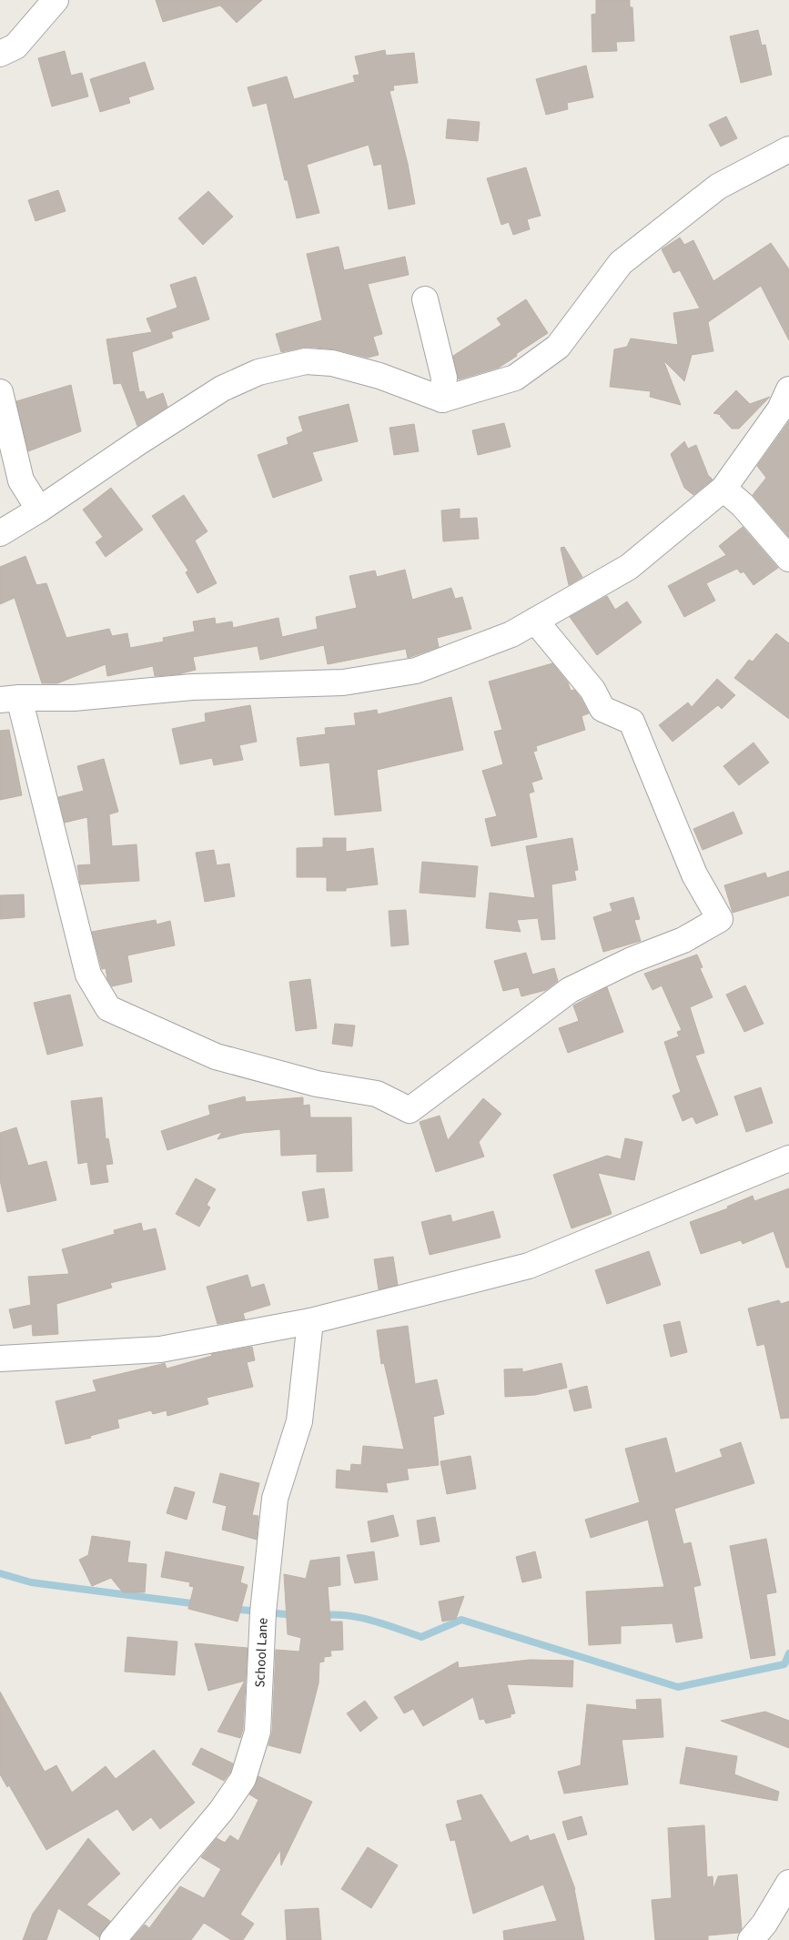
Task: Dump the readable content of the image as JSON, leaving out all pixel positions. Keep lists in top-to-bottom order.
{
  "streets": {
    "street": ["School Lane"]
  }
}
